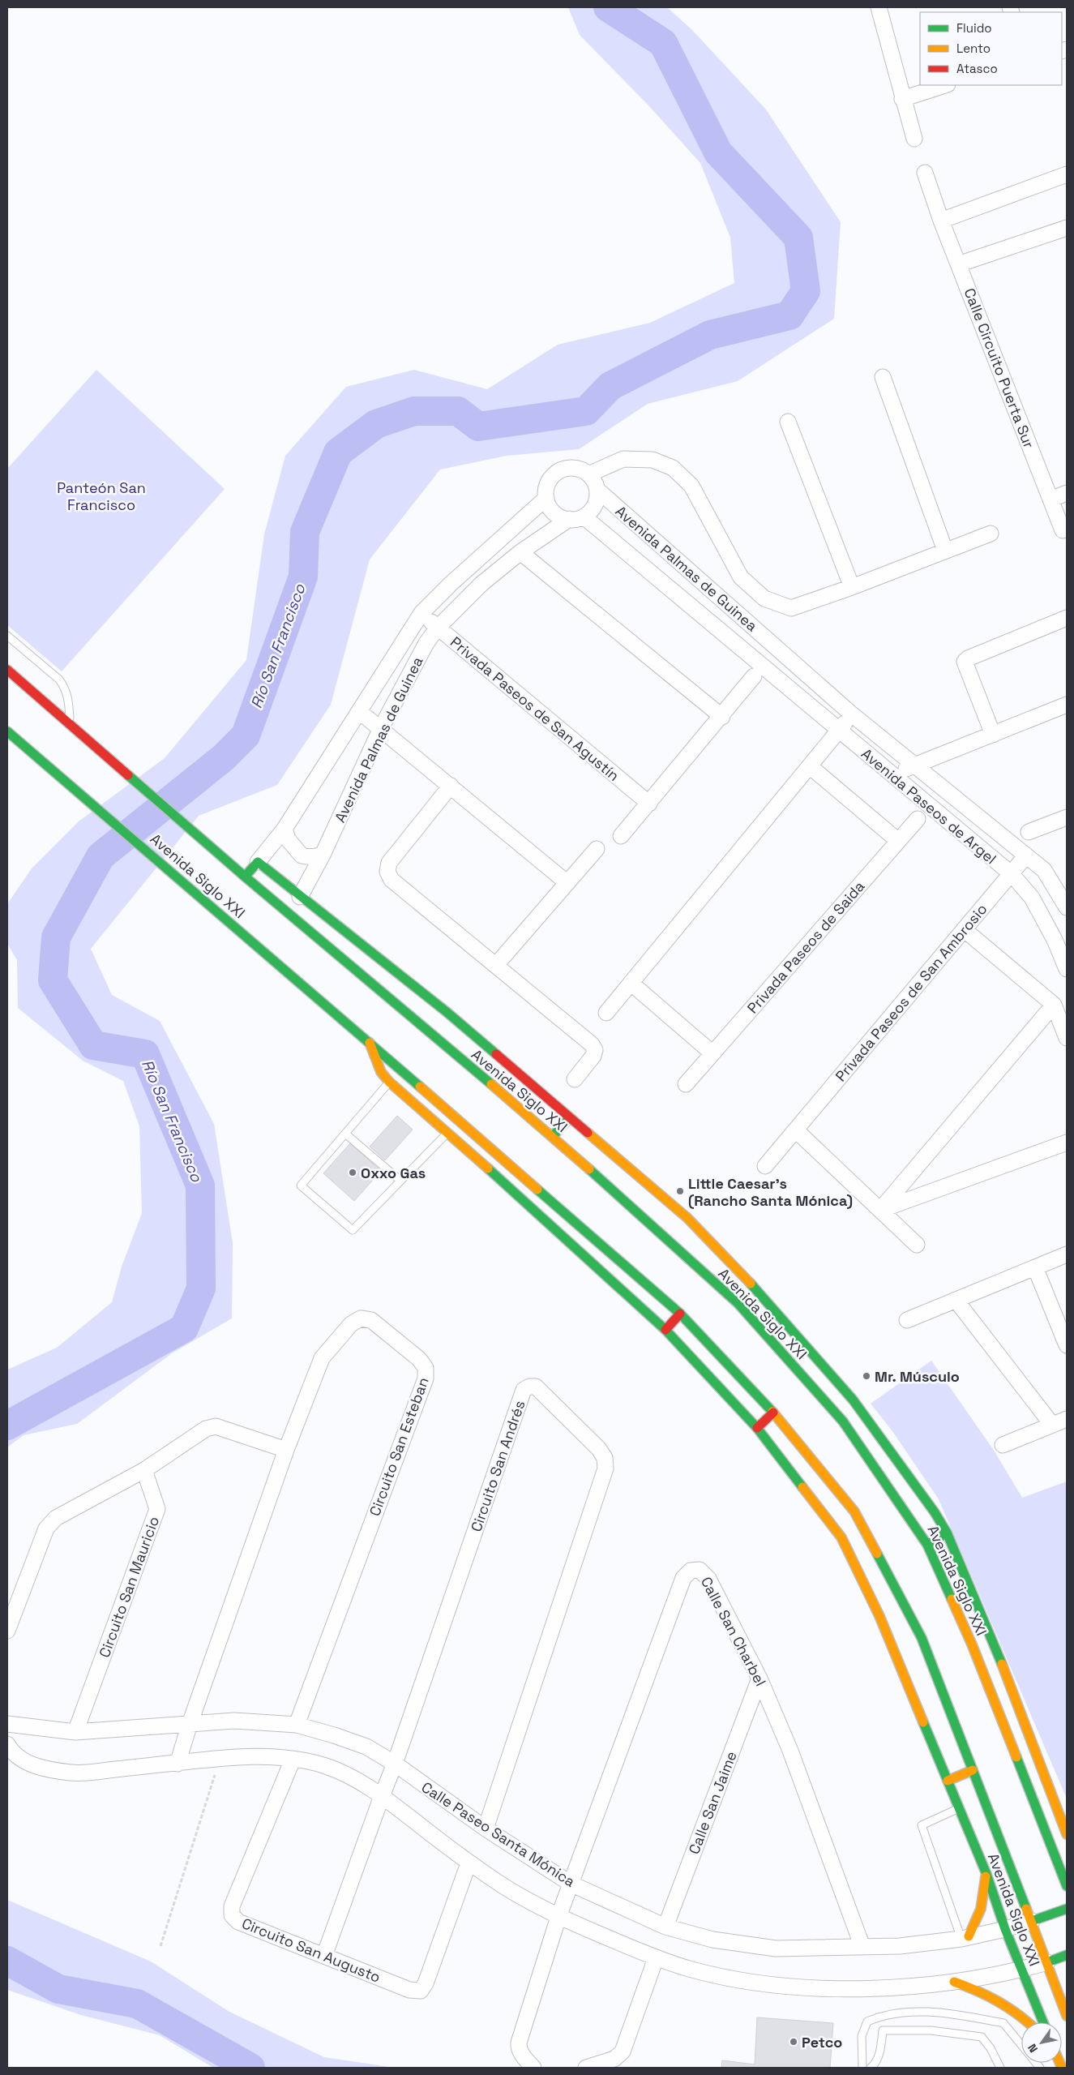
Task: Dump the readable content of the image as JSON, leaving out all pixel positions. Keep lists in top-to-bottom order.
{
  "streets": {
    "main road": ["Avenida Siglo XXI"],
    "street": [
      "Calle Circuito Puerta Sur",
      "Avenida Palmas de Guinea",
      "Privada Paseos de San Agustín",
      "Avenida Paseos de Argel",
      "Privada Paseos de Saida",
      "Privada Paseos de San Ambrosio",
      "Circuito San Esteban",
      "Circuito San Andrés",
      "Circuito San Mauricio",
      "Calle San Charbel",
      "Calle San Jaime",
      "Calle Paseo Santa Mónica",
      "Circuito San Augusto"
    ]
  },
  "crossings": [
    ["Avenida Palmas de Guinea", "Privada Paseos de San Agustín"],
    ["Avenida Palmas de Guinea", "Avenida Paseos de Argel"],
    ["Avenida Palmas de Guinea", "Avenida Siglo XXI"],
    ["Avenida Paseos de Argel", "Privada Paseos de San Ambrosio"],
    ["Avenida Siglo XXI", "Calle Paseo Santa Mónica"],
    ["Circuito San Esteban", "Calle Paseo Santa Mónica"],
    ["Circuito San Andrés", "Calle Paseo Santa Mónica"],
    ["Circuito San Mauricio", "Calle Paseo Santa Mónica"],
    ["Calle San Charbel", "Calle San Jaime"],
    ["Calle San Charbel", "Calle Paseo Santa Mónica"],
    ["Calle San Jaime", "Calle Paseo Santa Mónica"]
  ],
  "water": ["Río San Francisco"],
  "parks": ["Panteón San Francisco"],
  "places": [
    "Oxxo Gas",
    "Little Caesar's (Rancho Santa Mónica)",
    "Mr. Músculo",
    "Petco"
  ],
  "legend": ["Fluido", "Lento", "Atasco"],
  "north": "bottom left"
}
